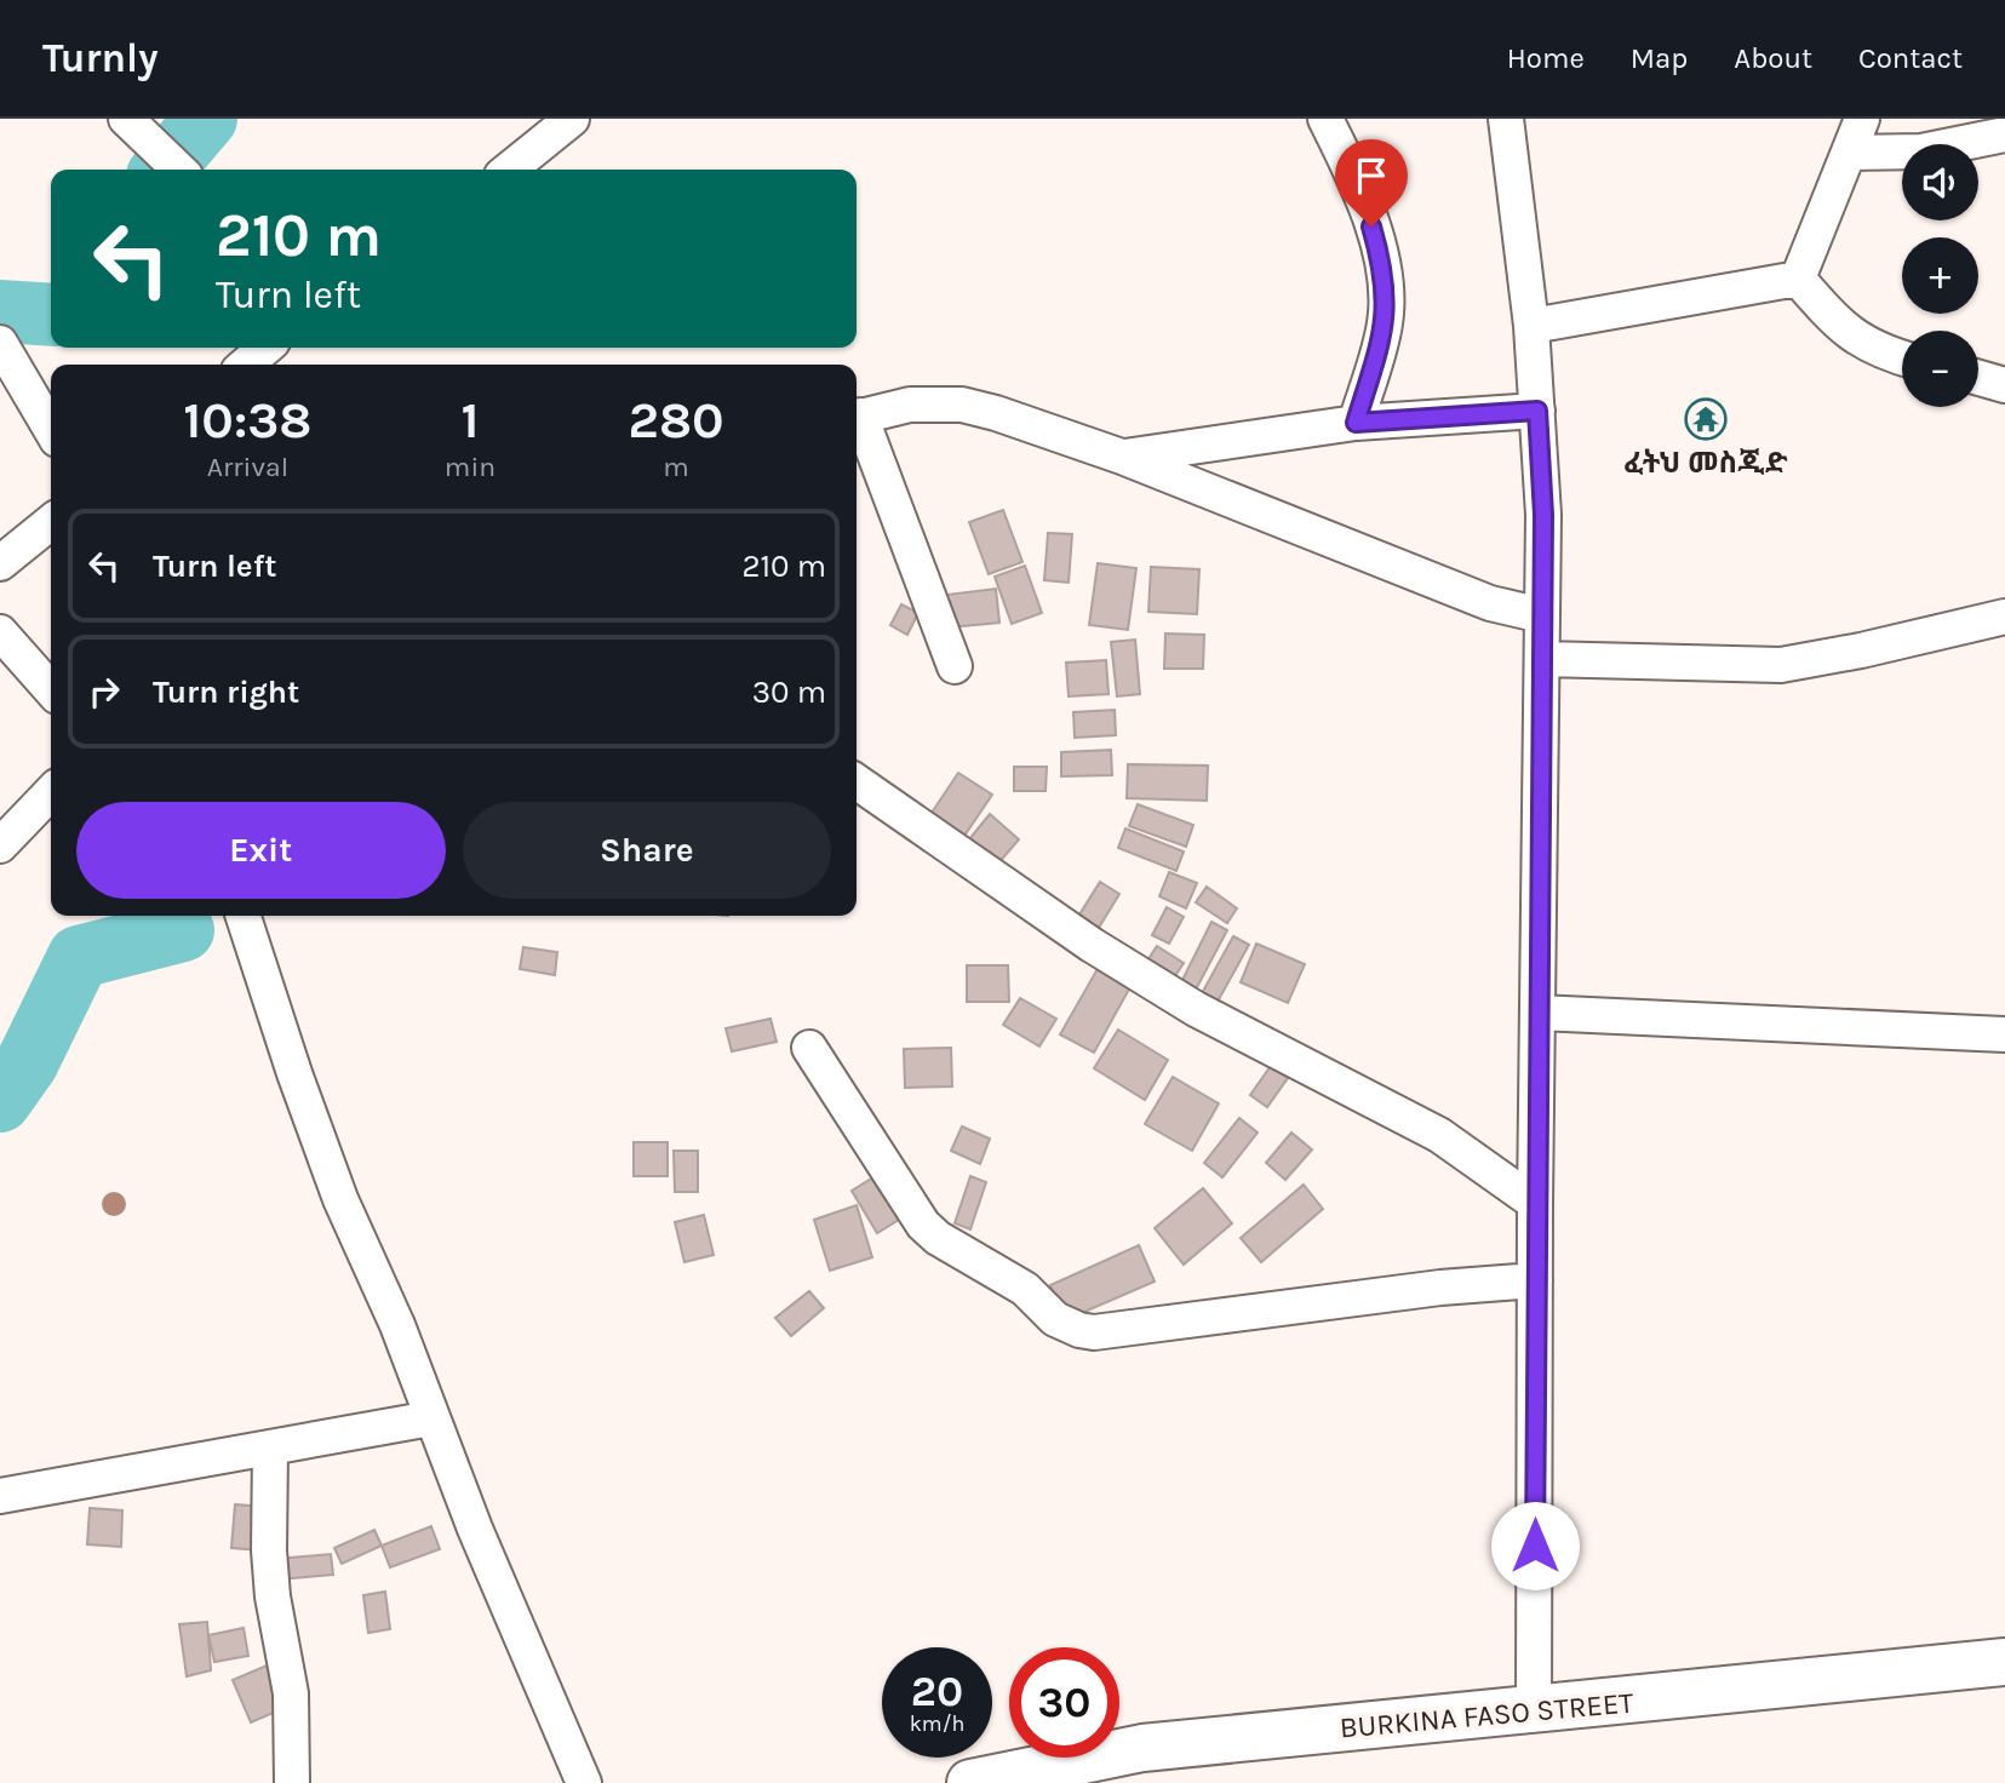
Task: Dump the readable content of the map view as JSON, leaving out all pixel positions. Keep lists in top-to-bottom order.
{
  "streets": {
    "main road": ["BURKINA FASO STREET"]
  },
  "places": {
    "temple": ["ፈትህ መስጂድ"]
  },
  "page": {
    "header": "Turnly",
    "nav": [
      "Home",
      "Map",
      "About",
      "Contact"
    ],
    "map_buttons": ["+", "−"],
    "turn": ["210 m", "Turn left"],
    "eta": [
      "10:38",
      "Arrival",
      "1",
      "min",
      "280",
      "m"
    ],
    "list": [
      {
        "name": "Turn left",
        "value": "210 m"
      },
      {
        "name": "Turn right",
        "value": "30 m"
      }
    ],
    "buttons": ["Exit", "Share"],
    "speed": "20 km/h",
    "limit": "30"
  }
}
